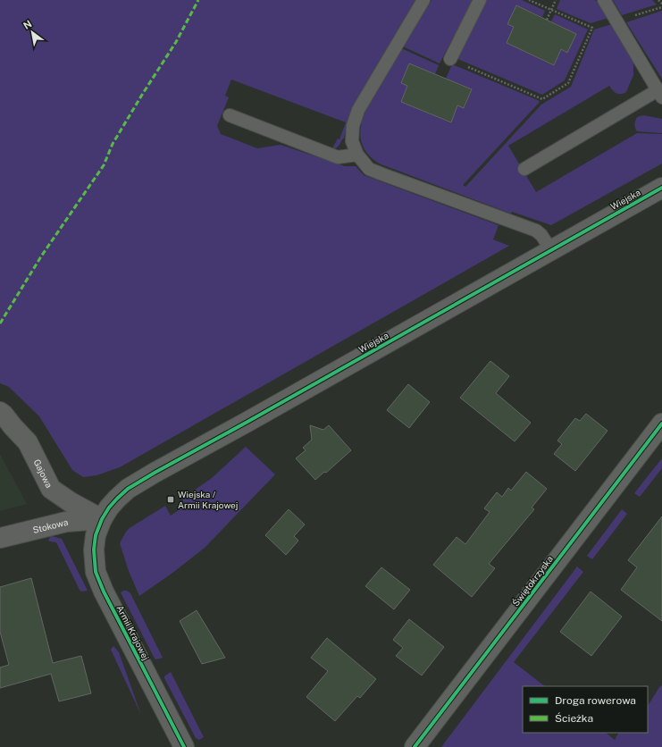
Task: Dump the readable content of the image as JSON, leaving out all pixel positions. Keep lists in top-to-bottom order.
{
  "streets": {
    "street": [
      "Wiejska",
      "Gajowa",
      "Stokowa",
      "Świętokrzyska",
      "Armii Krajowej"
    ]
  },
  "crossings": [
    ["Wiejska", "Gajowa"],
    ["Wiejska", "Stokowa"],
    ["Wiejska", "Armii Krajowej"],
    ["Gajowa", "Stokowa"],
    ["Gajowa", "Armii Krajowej"],
    ["Stokowa", "Armii Krajowej"]
  ],
  "places": {
    "transit": ["Wiejska / Armii Krajowej"]
  },
  "legend": ["Droga rowerowa", "Ścieżka"],
  "north": "top left"
}
